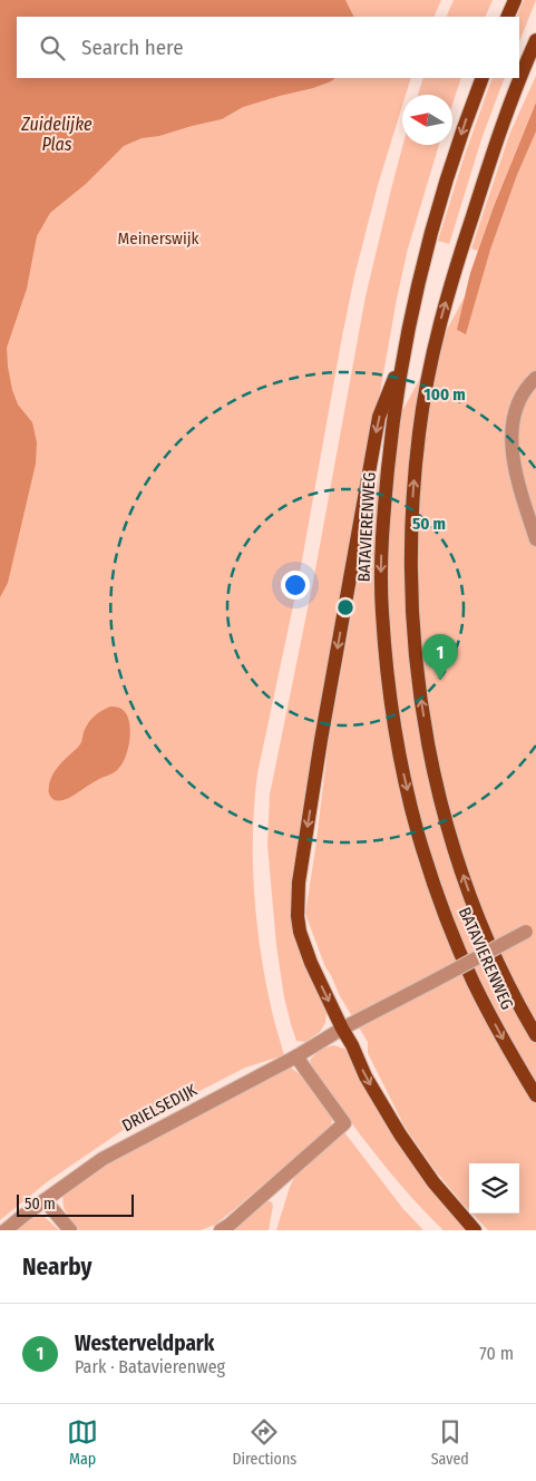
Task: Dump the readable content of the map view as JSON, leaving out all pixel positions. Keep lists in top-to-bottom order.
{
  "streets": {
    "main road": ["BATAVIERENWEG"],
    "street": ["DRIELSEDIJK"]
  },
  "water": ["Zuidelijke Plas"],
  "parks": ["Meinerswijk"],
  "scale_bar": "50 m",
  "north": "left",
  "page": {
    "search": "Search here",
    "pins": "1",
    "scale": "50 m",
    "heading": "Nearby",
    "list": [
      {
        "mark": "1",
        "name": "Westerveldpark",
        "note": "Park · Batavierenweg",
        "value": "70 m"
      }
    ],
    "nav": ["Map", "Directions", "Saved"]
  },
  "rings": ["100 m", "50 m"]
}
